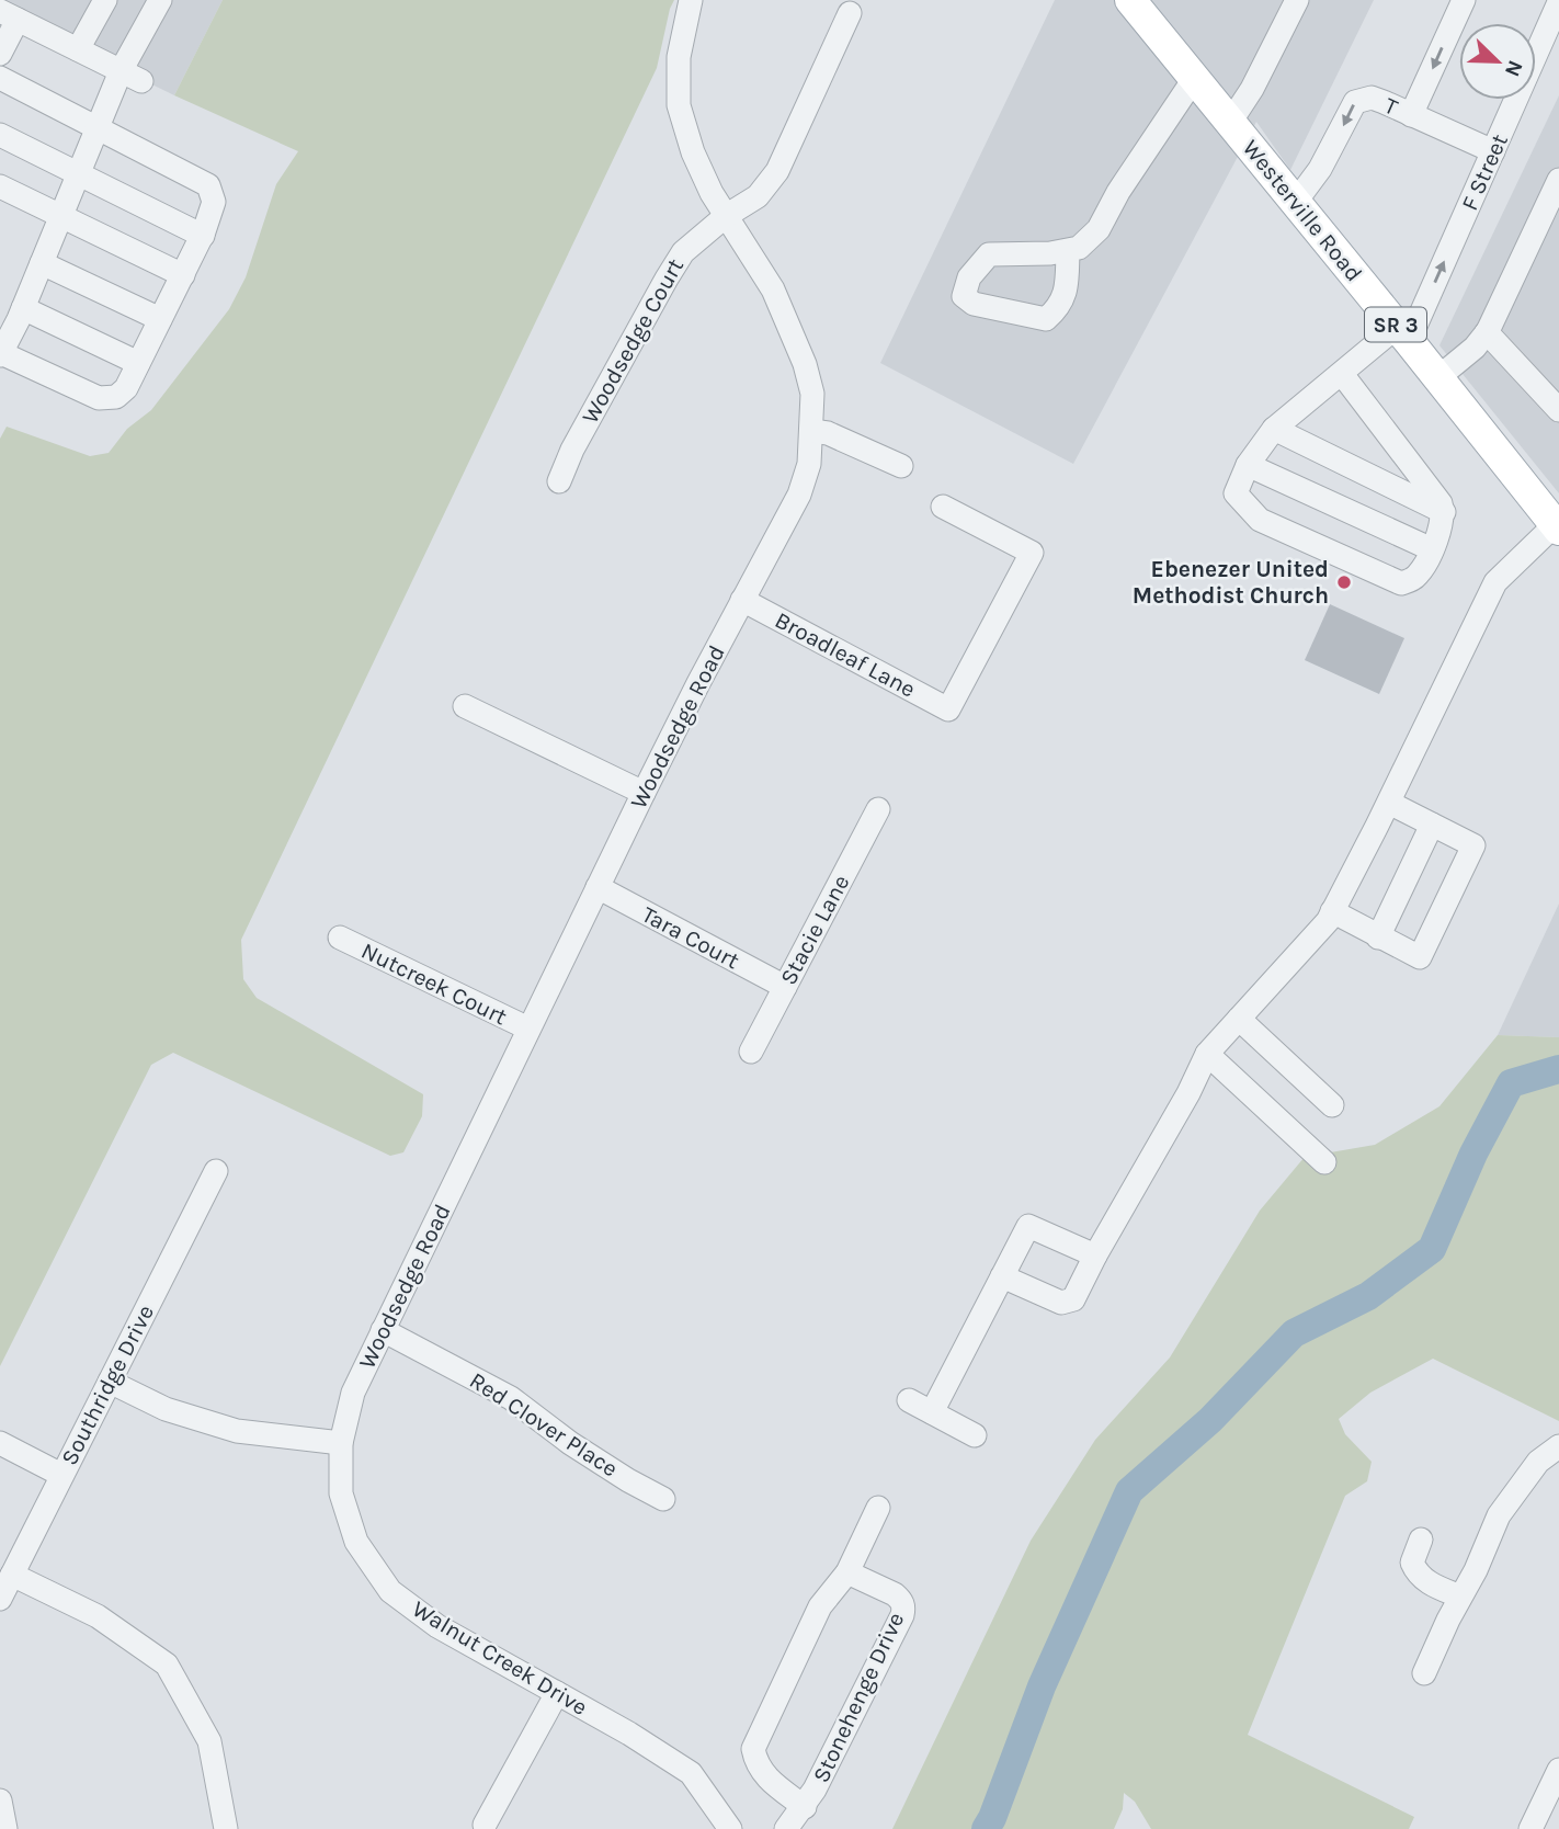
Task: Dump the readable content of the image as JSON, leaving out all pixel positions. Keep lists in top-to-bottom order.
{
  "streets": {
    "main road": ["Westerville Road", "SR 3"],
    "street": [
      "T",
      "F Street",
      "Woodsedge Court",
      "Broadleaf Lane",
      "Woodsedge Road",
      "Stacie Lane",
      "Tara Court",
      "Nutcreek Court",
      "Southridge Drive",
      "Red Clover Place",
      "Walnut Creek Drive",
      "Stonehenge Drive"
    ]
  },
  "crossings": [
    ["T", "F Street"],
    ["T", "Westerville Road"],
    ["F Street", "Westerville Road"],
    ["Woodsedge Court", "Woodsedge Road"],
    ["Broadleaf Lane", "Woodsedge Road"],
    ["Woodsedge Road", "Tara Court"],
    ["Woodsedge Road", "Nutcreek Court"],
    ["Woodsedge Road", "Red Clover Place"],
    ["Woodsedge Road", "Walnut Creek Drive"],
    ["Stacie Lane", "Tara Court"]
  ],
  "places": ["Ebenezer United Methodist Church"],
  "north": "bottom right"
}
